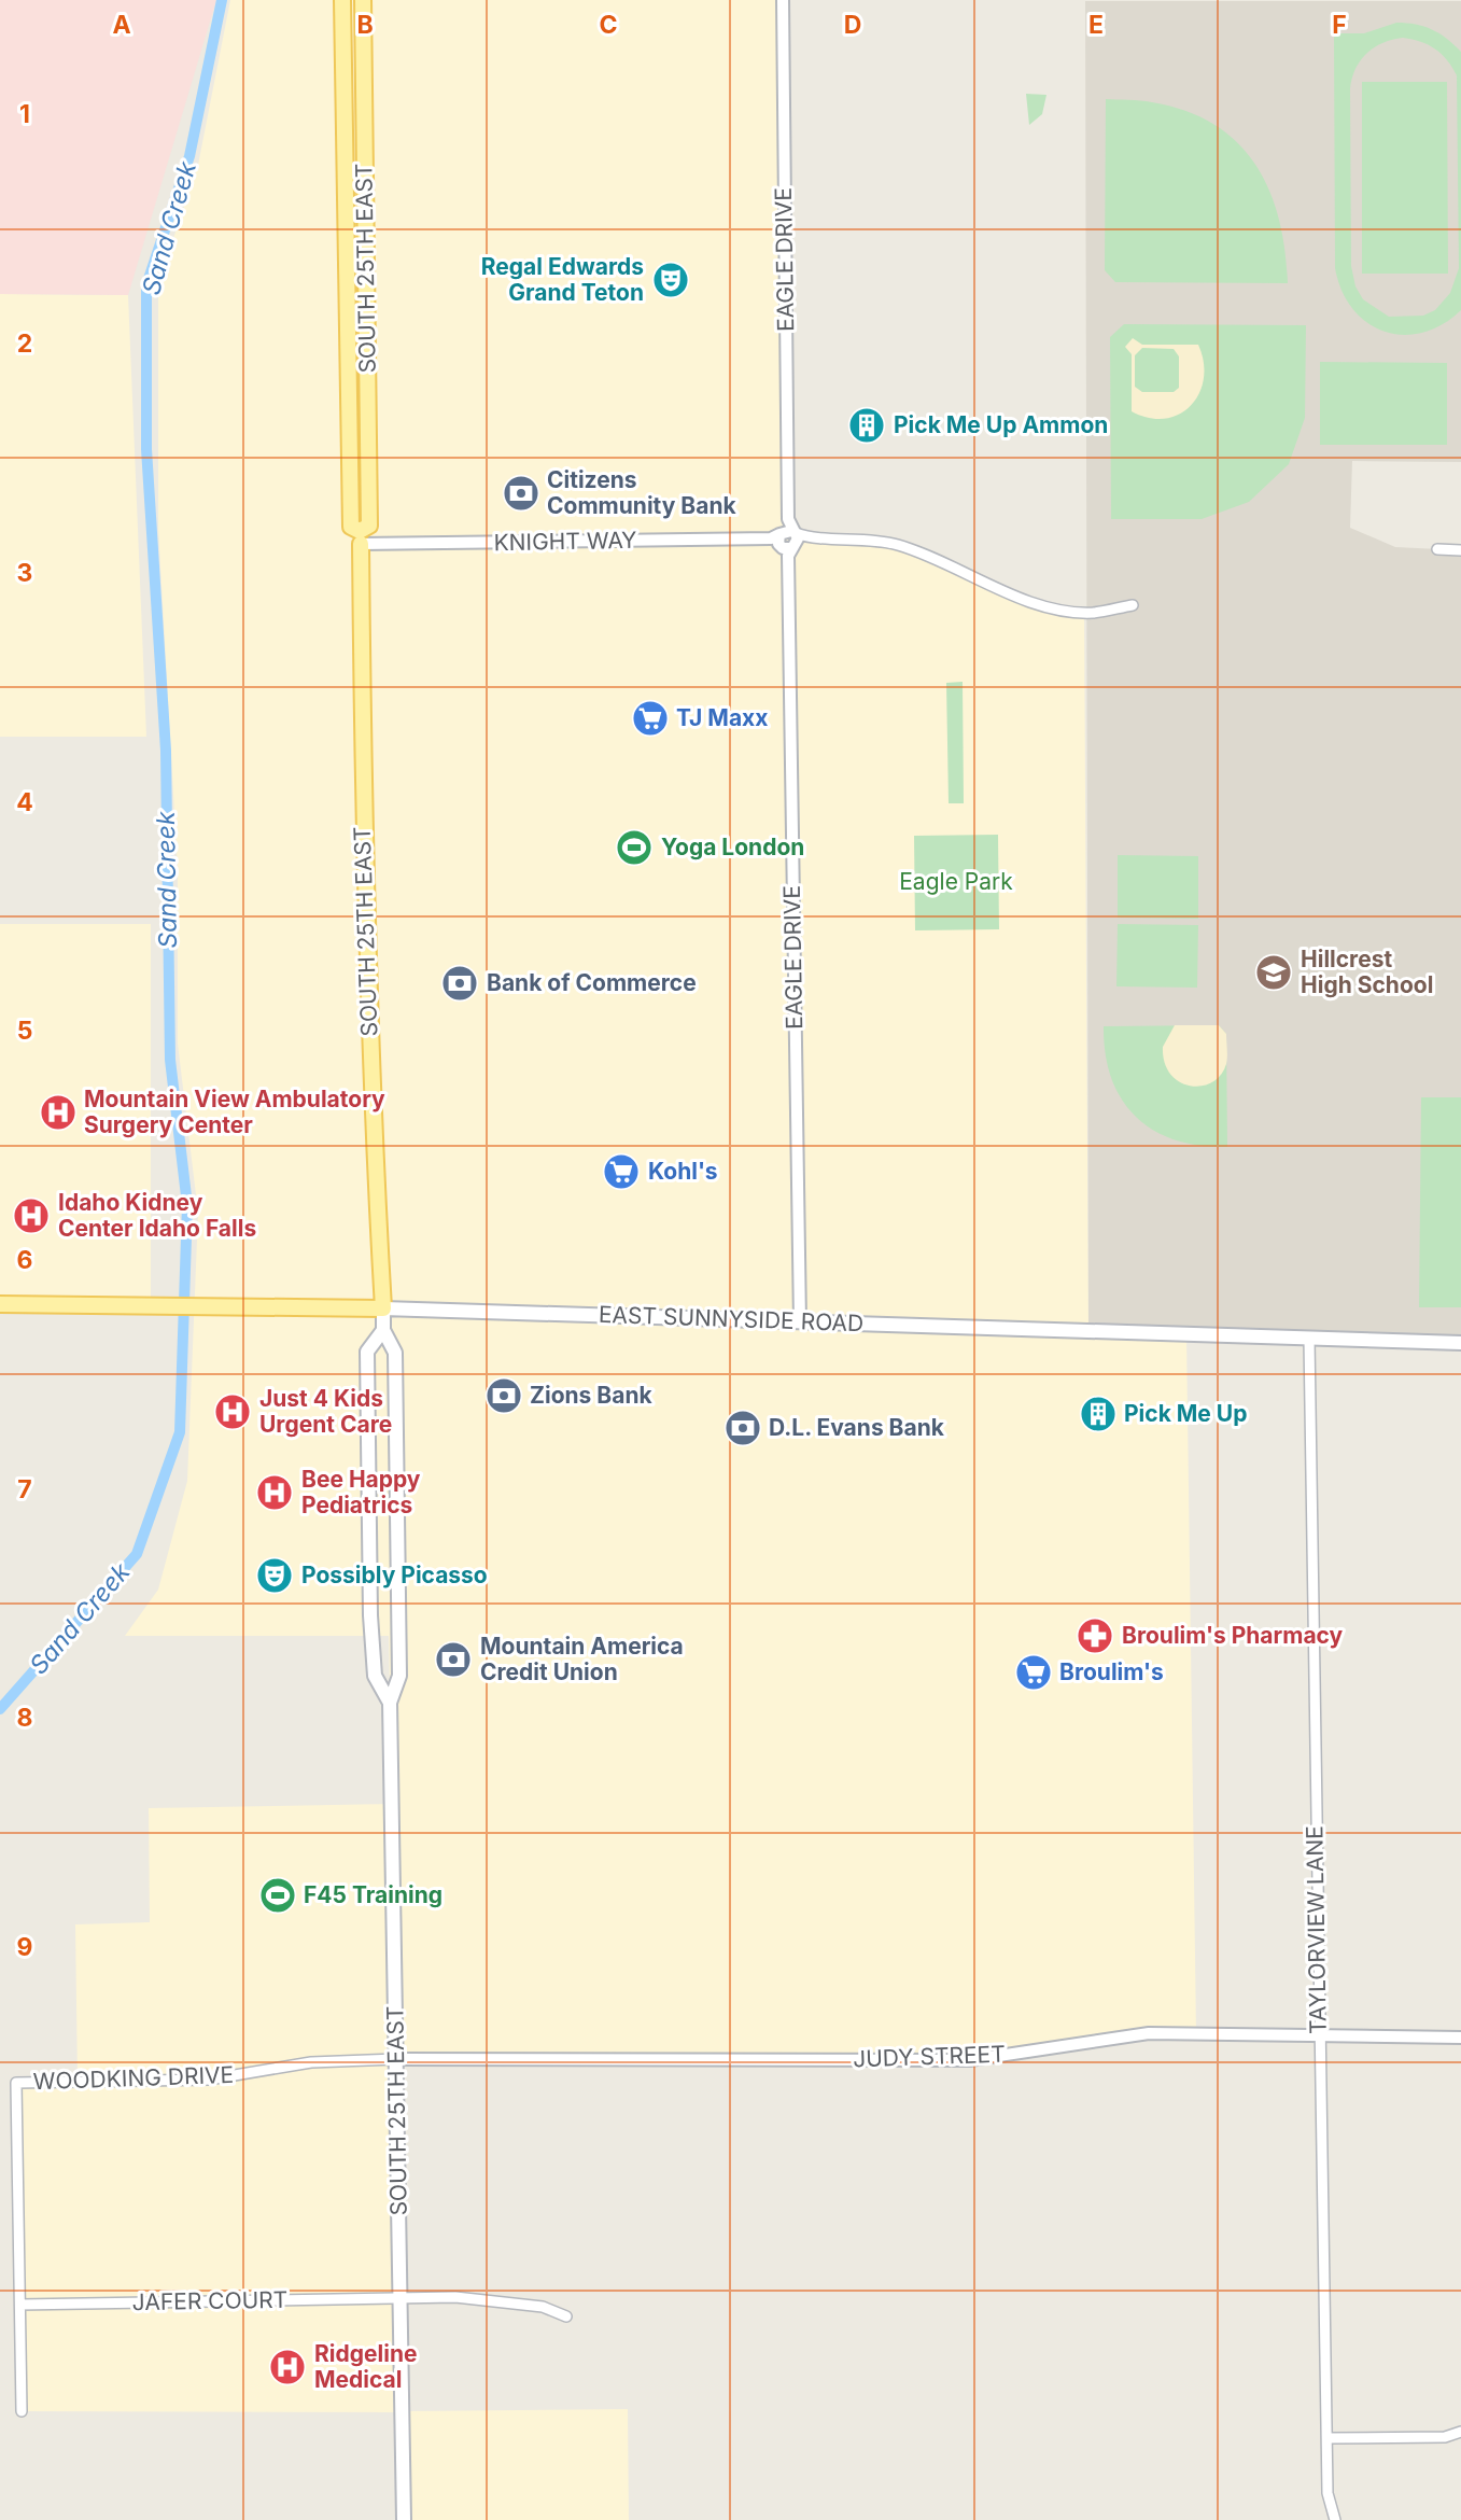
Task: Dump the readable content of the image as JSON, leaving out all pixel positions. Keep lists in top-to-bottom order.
{
  "streets": {
    "main road": ["SOUTH 25TH EAST", "EAST SUNNYSIDE ROAD"],
    "street": [
      "EAGLE DRIVE",
      "KNIGHT WAY",
      "TAYLORVIEW LANE",
      "JUDY STREET",
      "WOODKING DRIVE",
      "JAFER COURT"
    ]
  },
  "crossings": [
    ["EAGLE DRIVE", "KNIGHT WAY"],
    ["EAGLE DRIVE", "EAST SUNNYSIDE ROAD"],
    ["SOUTH 25TH EAST", "KNIGHT WAY"],
    ["SOUTH 25TH EAST", "EAST SUNNYSIDE ROAD"],
    ["SOUTH 25TH EAST", "JUDY STREET"],
    ["SOUTH 25TH EAST", "WOODKING DRIVE"],
    ["SOUTH 25TH EAST", "JAFER COURT"],
    ["EAST SUNNYSIDE ROAD", "TAYLORVIEW LANE"],
    ["TAYLORVIEW LANE", "JUDY STREET"],
    ["JUDY STREET", "WOODKING DRIVE"],
    ["WOODKING DRIVE", "JAFER COURT"]
  ],
  "water": ["Sand Creek"],
  "parks": ["Eagle Park"],
  "places": {
    "theatre": ["Regal Edwards Grand Teton", "Possibly Picasso"],
    "building": ["Pick Me Up Ammon", "Pick Me Up"],
    "bank": [
      "Citizens Community Bank",
      "Bank of Commerce",
      "Zions Bank",
      "D.L. Evans Bank",
      "Mountain America Credit Union"
    ],
    "supermarket": ["TJ Maxx", "Kohl's", "Broulim's"],
    "sports": ["Yoga London", "F45 Training"],
    "school or university": ["Hillcrest High School"],
    "hospital": [
      "Mountain View Ambulatory Surgery Center",
      "Idaho Kidney Center Idaho Falls",
      "Just 4 Kids Urgent Care",
      "Bee Happy Pediatrics",
      "Ridgeline Medical"
    ],
    "pharmacy": ["Broulim's Pharmacy"]
  },
  "grid": {
    "columns": [
      "A",
      "B",
      "C",
      "D",
      "E",
      "F"
    ],
    "rows": [
      "1",
      "2",
      "3",
      "4",
      "5",
      "6",
      "7",
      "8",
      "9"
    ]
  }
}
